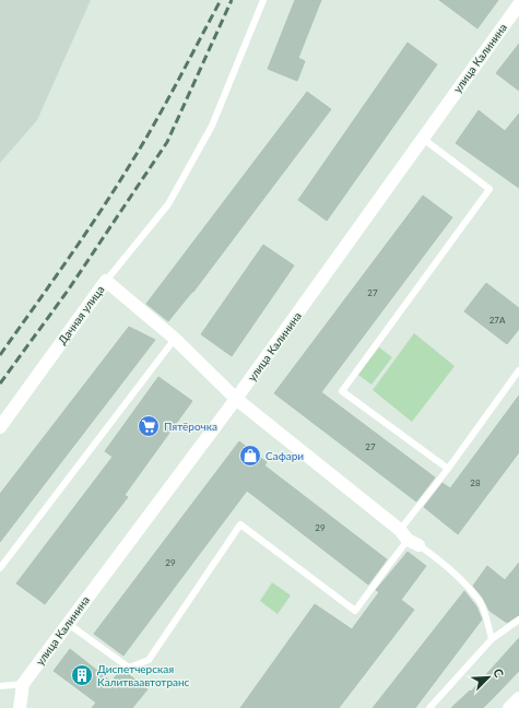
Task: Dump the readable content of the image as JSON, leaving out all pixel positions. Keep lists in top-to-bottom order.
{
  "streets": {
    "street": ["улица Калинина", "Дачная улица"]
  },
  "crossings": [
    ["улица Калинина", "Дачная улица"]
  ],
  "places": {
    "supermarket": ["Пятёрочка"],
    "shop": ["Сафари"],
    "building": ["Диспетчерская Калитваавтотранс"]
  },
  "house_numbers": [
    "27",
    "27А",
    "27",
    "28",
    "29",
    "29"
  ],
  "north": "top right"
}
